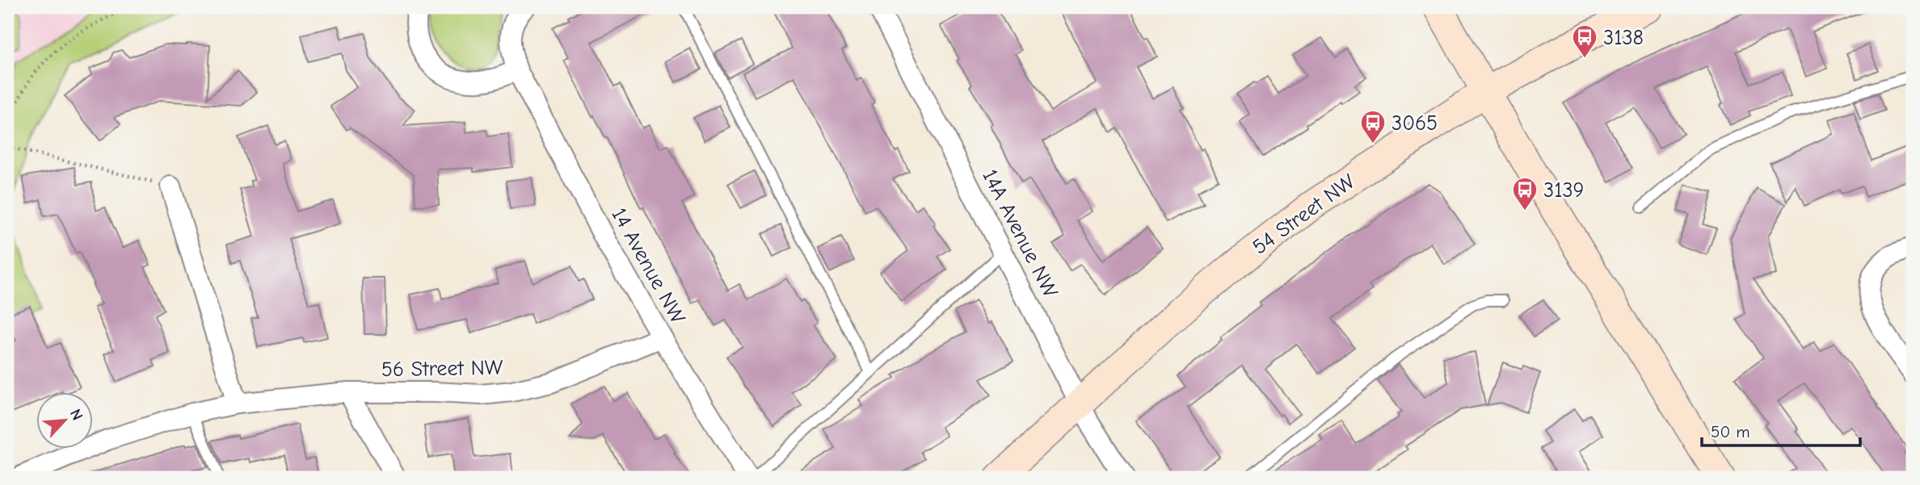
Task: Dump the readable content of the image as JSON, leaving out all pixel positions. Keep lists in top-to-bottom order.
{
  "streets": {
    "street": [
      "54 Street NW",
      "14A Avenue NW",
      "14 Avenue NW",
      "56 Street NW"
    ]
  },
  "crossings": [
    ["54 Street NW", "14A Avenue NW"],
    ["14 Avenue NW", "56 Street NW"]
  ],
  "places": {
    "bus stop": ["3138", "3065", "3139"]
  },
  "scale_bar": "50 m",
  "north": "top right"
}
